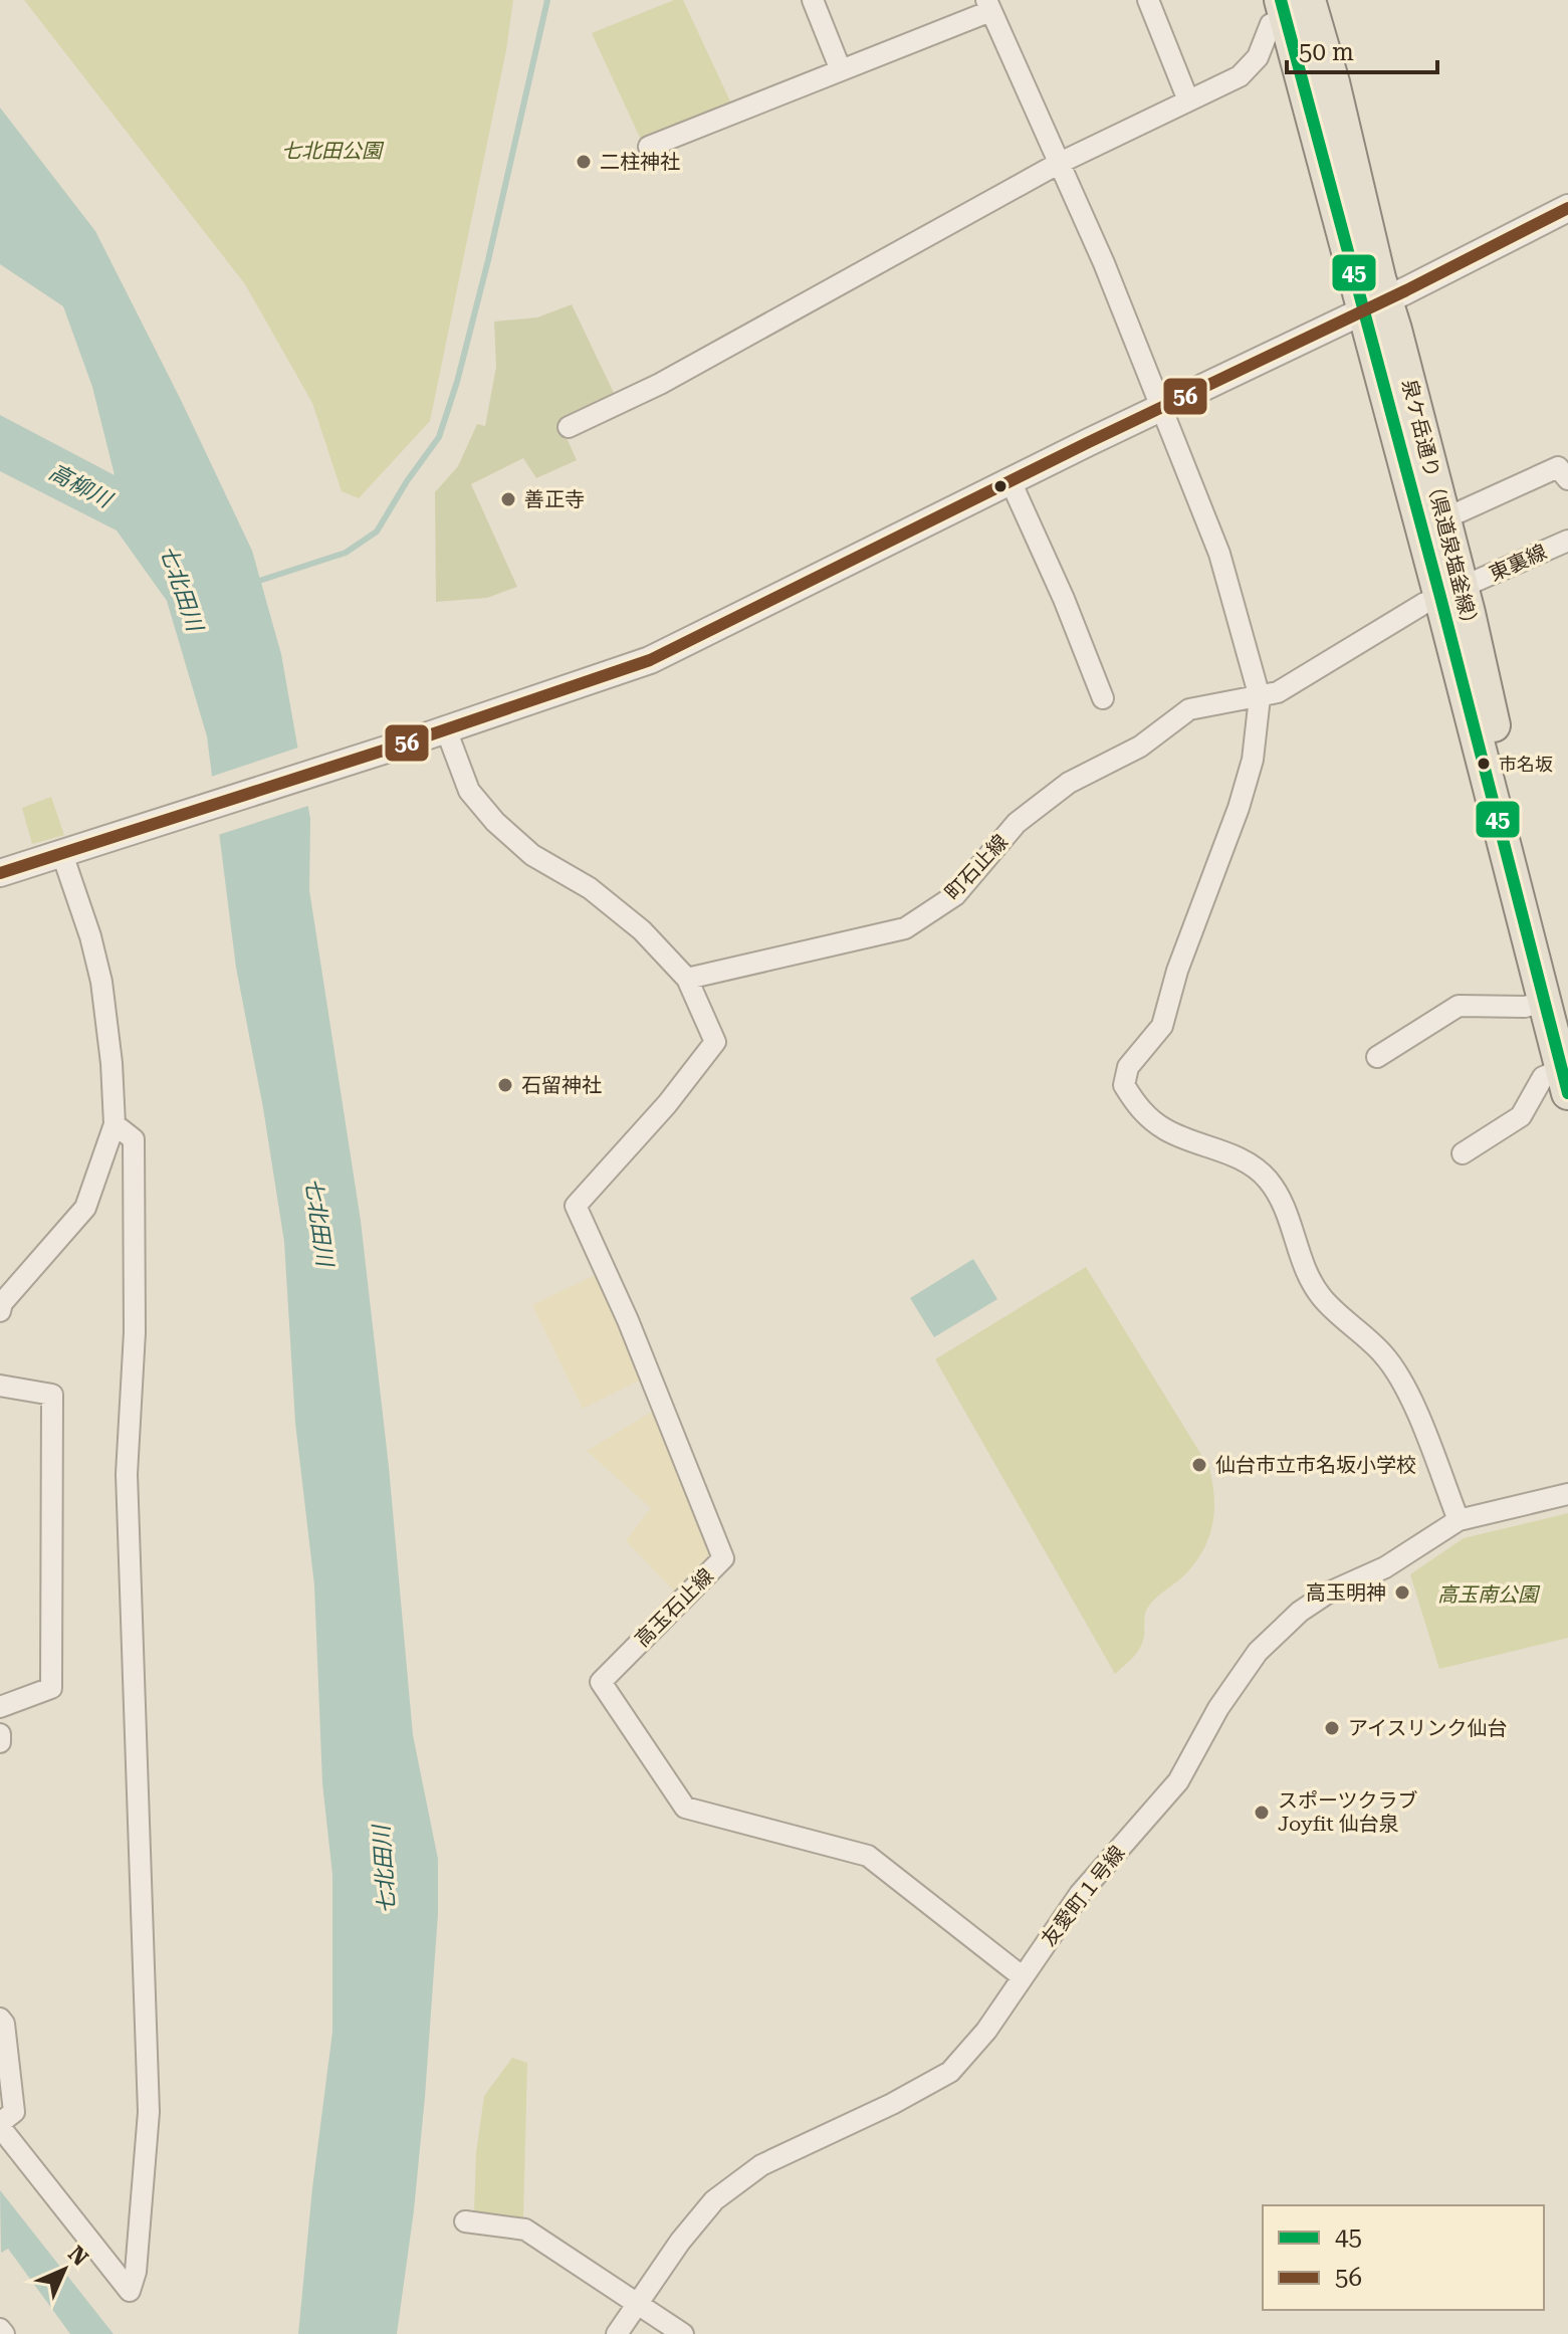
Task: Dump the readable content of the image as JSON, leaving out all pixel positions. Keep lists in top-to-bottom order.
{
  "streets": {
    "main road": ["泉ケ岳通り（県道泉塩釜線）"],
    "street": [
      "東裏線",
      "町石止線",
      "高玉石止線",
      "友愛町１号線"
    ]
  },
  "crossings": [
    ["泉ケ岳通り（県道泉塩釜線）", "東裏線"],
    ["泉ケ岳通り（県道泉塩釜線）", "町石止線"],
    ["東裏線", "町石止線"],
    ["町石止線", "高玉石止線"],
    ["高玉石止線", "友愛町１号線"]
  ],
  "water": ["高柳川", "七北田川"],
  "parks": ["七北田公園", "高玉南公園"],
  "places": [
    "二柱神社",
    "善正寺",
    "市名坂",
    "石留神社",
    "仙台市立市名坂小学校",
    "高玉明神",
    "アイスリンク仙台",
    "スポーツクラブ Joyfit 仙台泉"
  ],
  "lines": ["transit line 45", "transit line 56"],
  "legend": ["45", "56"],
  "scale_bar": "50 m",
  "north": "top right"
}
